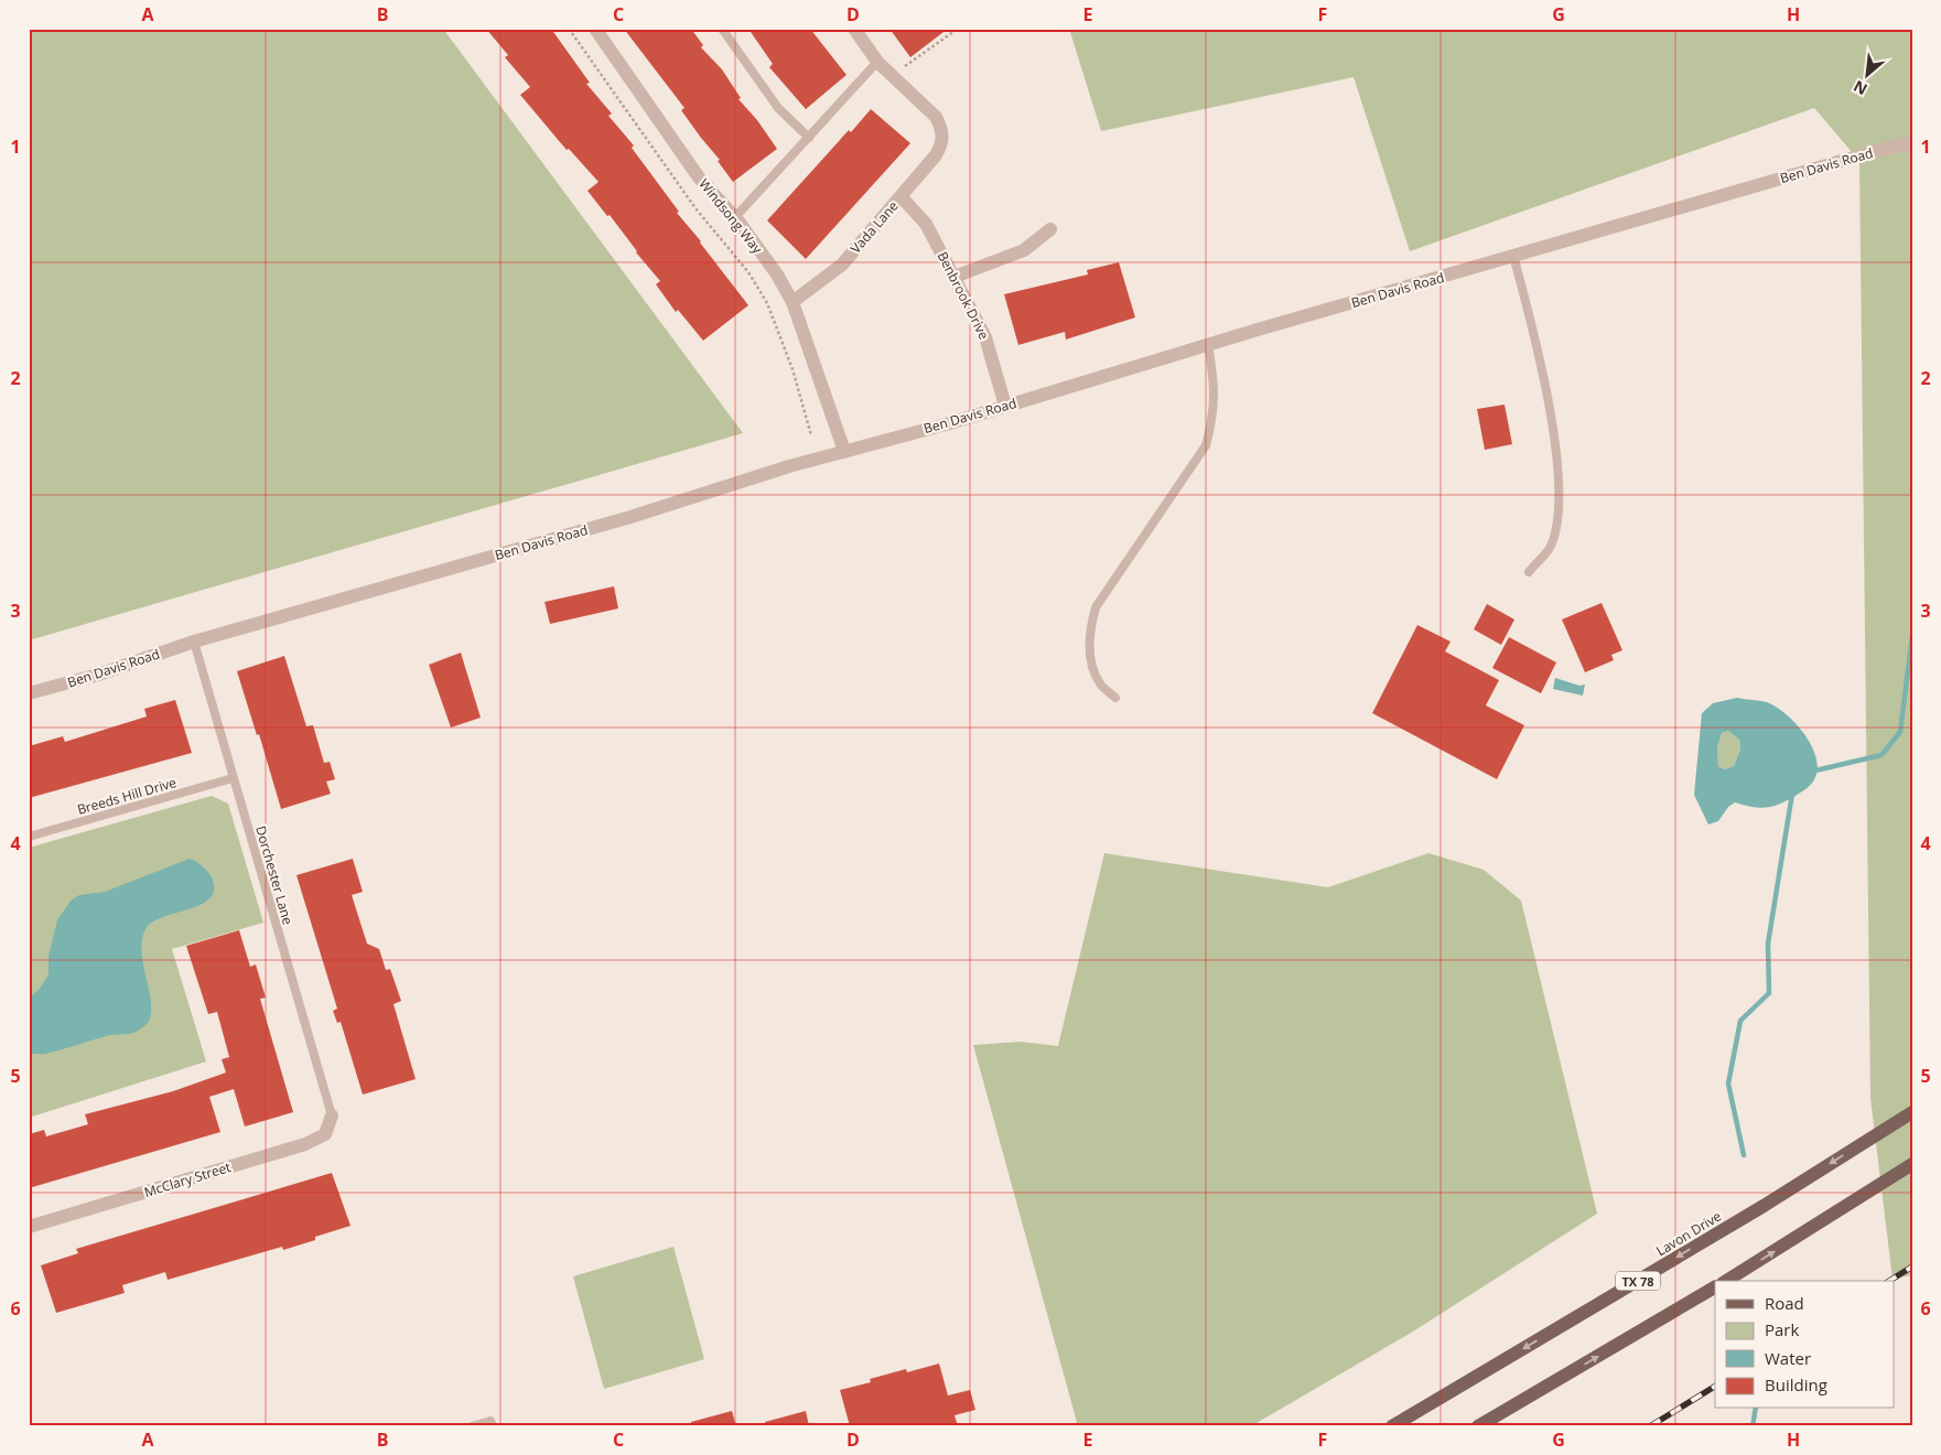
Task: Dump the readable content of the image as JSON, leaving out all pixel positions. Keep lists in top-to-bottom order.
{
  "streets": {
    "main road": ["Lavon Drive", "TX 78"],
    "street": [
      "Ben Davis Road",
      "Windsong Way",
      "Vada Lane",
      "Benbrook Drive",
      "McClary Street"
    ],
    "lane": ["Breeds Hill Drive", "Dorchester Lane"]
  },
  "crossings": [
    ["Ben Davis Road", "Windsong Way"],
    ["Ben Davis Road", "Benbrook Drive"],
    ["Ben Davis Road", "Dorchester Lane"],
    ["Windsong Way", "Vada Lane"],
    ["Vada Lane", "Benbrook Drive"],
    ["Breeds Hill Drive", "Dorchester Lane"],
    ["Dorchester Lane", "McClary Street"]
  ],
  "legend": [
    "Road",
    "Park",
    "Water",
    "Building"
  ],
  "north": "bottom left",
  "grid": {
    "columns": [
      "A",
      "B",
      "C",
      "D",
      "E",
      "F",
      "G",
      "H"
    ],
    "rows": [
      "1",
      "2",
      "3",
      "4",
      "5",
      "6"
    ]
  }
}
